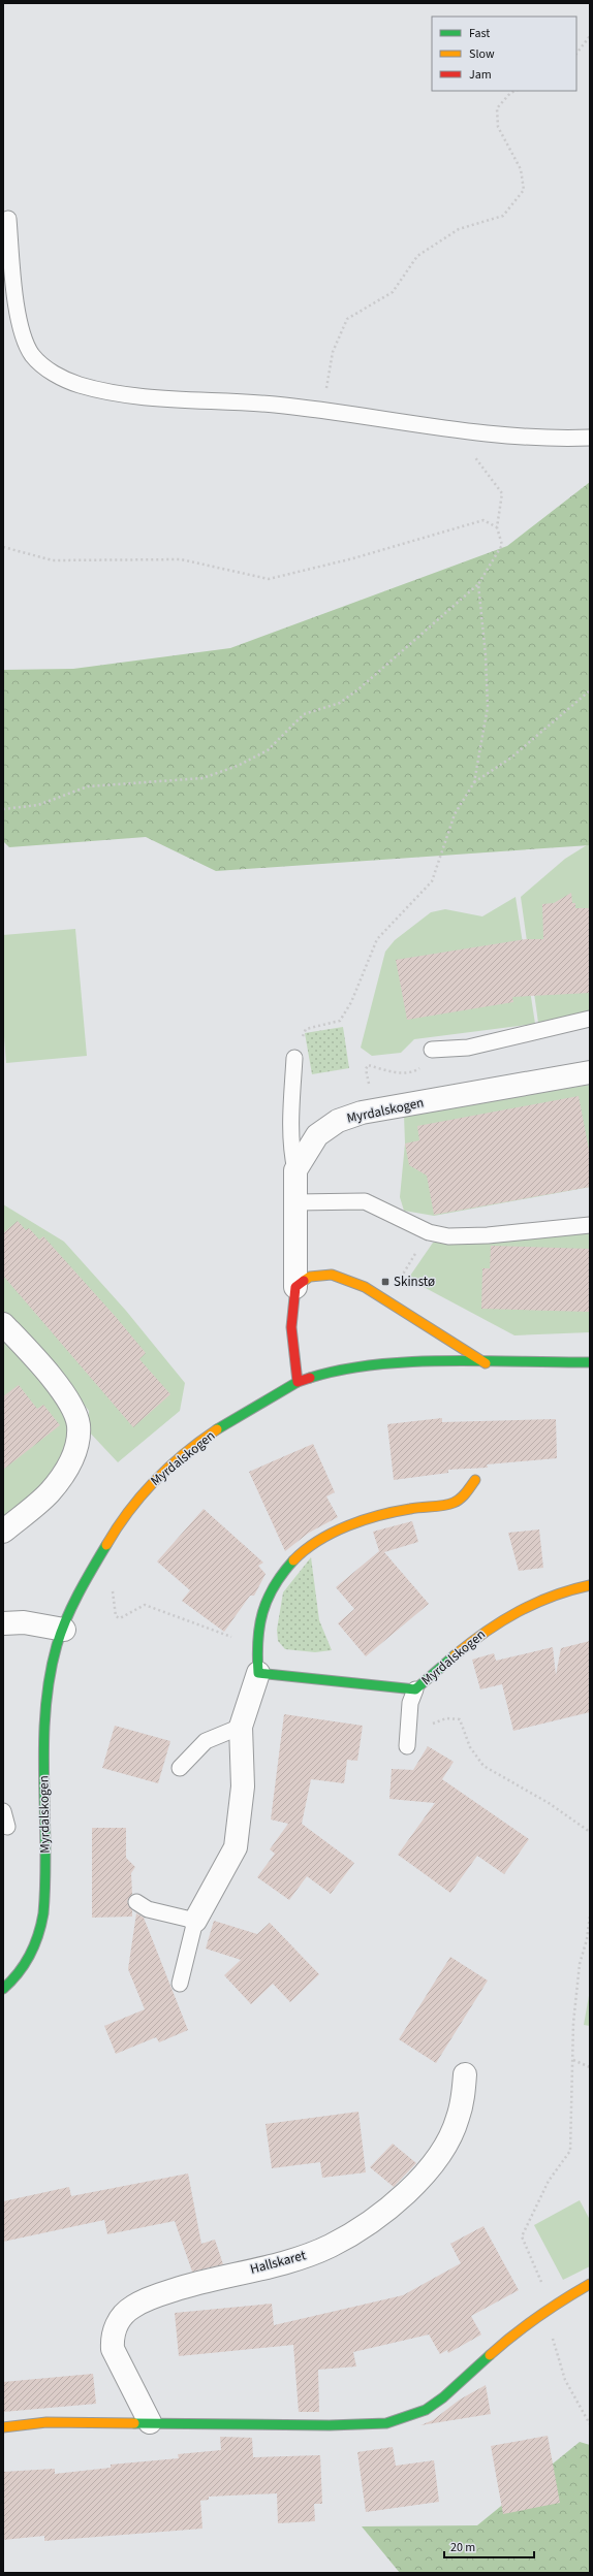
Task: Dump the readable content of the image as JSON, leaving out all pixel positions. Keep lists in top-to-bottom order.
{
  "streets": {
    "street": ["Myrdalskogen", "Hallskaret"]
  },
  "places": {
    "transit": ["Skinstø"]
  },
  "legend": ["Fast", "Slow", "Jam"],
  "scale_bar": "20 m"
}
